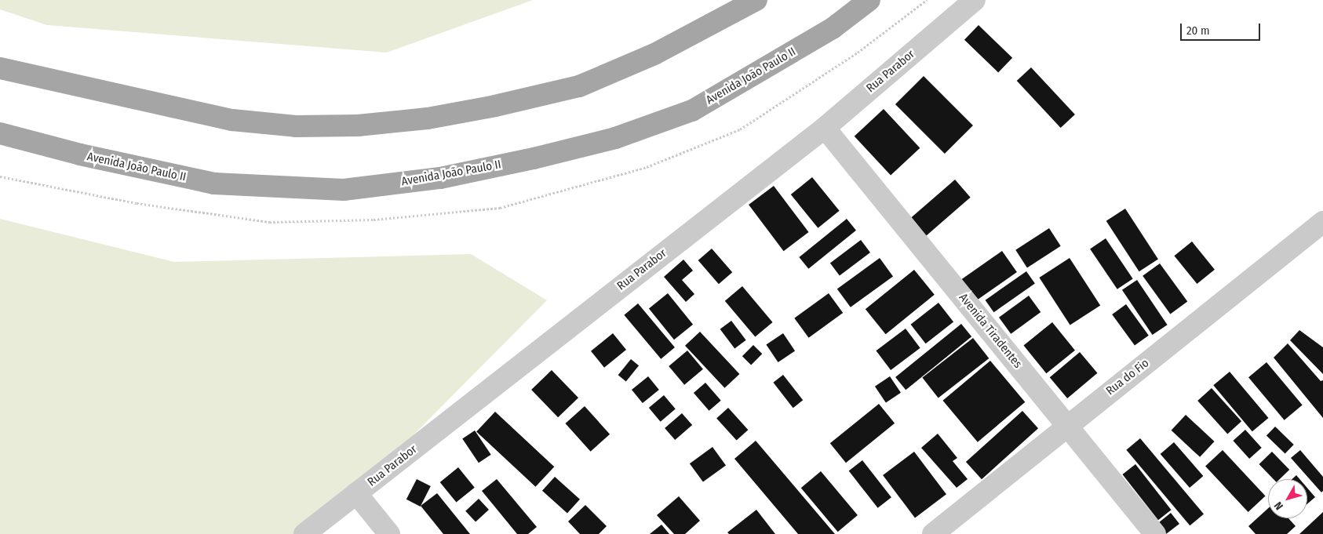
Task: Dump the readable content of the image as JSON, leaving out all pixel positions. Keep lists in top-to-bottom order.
{
  "streets": {
    "main road": ["Avenida João Paulo II"],
    "street": ["Rua Parabor", "Avenida Tiradentes", "Rua do Fio"]
  },
  "crossings": [
    ["Rua Parabor", "Avenida Tiradentes"],
    ["Avenida Tiradentes", "Rua do Fio"]
  ],
  "scale_bar": "20 m",
  "north": "bottom left"
}
